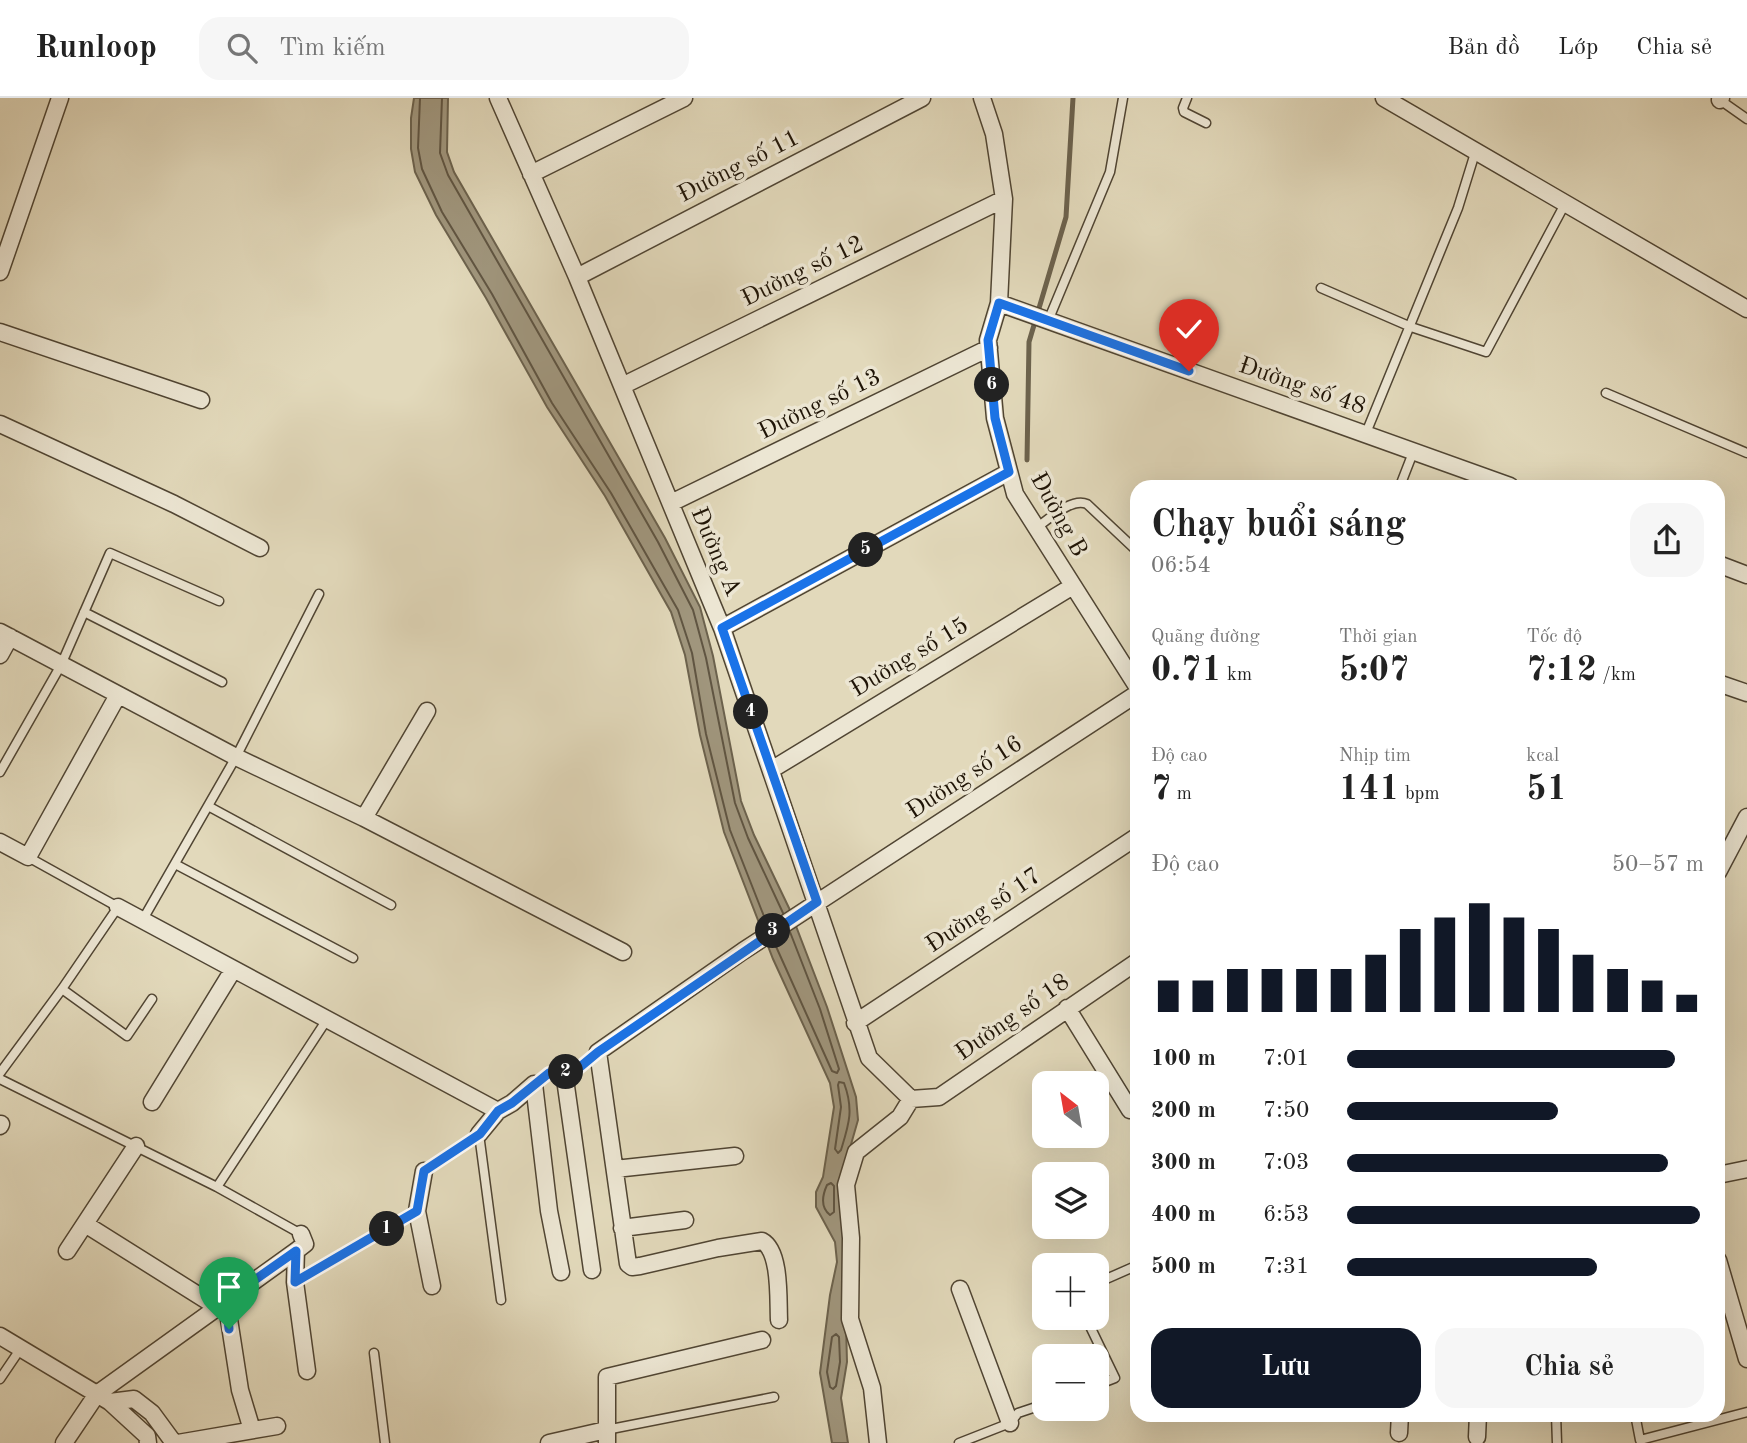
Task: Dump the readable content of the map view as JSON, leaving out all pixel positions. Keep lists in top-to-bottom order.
{
  "streets": {
    "street": [
      "Đường số 11",
      "Đường số 12",
      "Đường số 48",
      "Đường số 13",
      "Đường B",
      "Đường A",
      "Đường số 15",
      "Đường số 16",
      "Đường số 17",
      "Đường số 18"
    ]
  },
  "crossings": [
    ["Đường số 11", "Đường A"],
    ["Đường số 12", "Đường B"],
    ["Đường số 12", "Đường A"],
    ["Đường số 48", "Đường B"],
    ["Đường số 13", "Đường B"],
    ["Đường số 13", "Đường A"],
    ["Đường B", "Đường số 15"],
    ["Đường A", "Đường số 15"],
    ["Đường A", "Đường số 16"],
    ["Đường A", "Đường số 17"],
    ["Đường A", "Đường số 18"]
  ],
  "north": "top left",
  "page": {
    "header": "Runloop",
    "search": "Tìm kiếm",
    "nav": ["Bản đồ", "Lớp", "Chia sẻ"],
    "pins": [
      "6",
      "5",
      "4",
      "3",
      "2",
      "1"
    ],
    "heading": ["Chạy buổi sáng", "06:54"],
    "stats": [
      ["Quãng đường", "0.71 km"],
      ["Thời gian", "5:07"],
      ["Tốc độ", "7:12 /km"],
      ["Độ cao", "7 m"],
      ["Nhịp tim", "141 bpm"],
      ["kcal", "51"]
    ],
    "chart": ["Độ cao", "50–57 m"],
    "list": [
      {
        "name": "100 m",
        "note": "7:01"
      },
      {
        "name": "200 m",
        "note": "7:50"
      },
      {
        "name": "300 m",
        "note": "7:03"
      },
      {
        "name": "400 m",
        "note": "6:53"
      },
      {
        "name": "500 m",
        "note": "7:31"
      }
    ],
    "map_buttons": ["+", "−"],
    "buttons": ["Lưu", "Chia sẻ"]
  }
}
